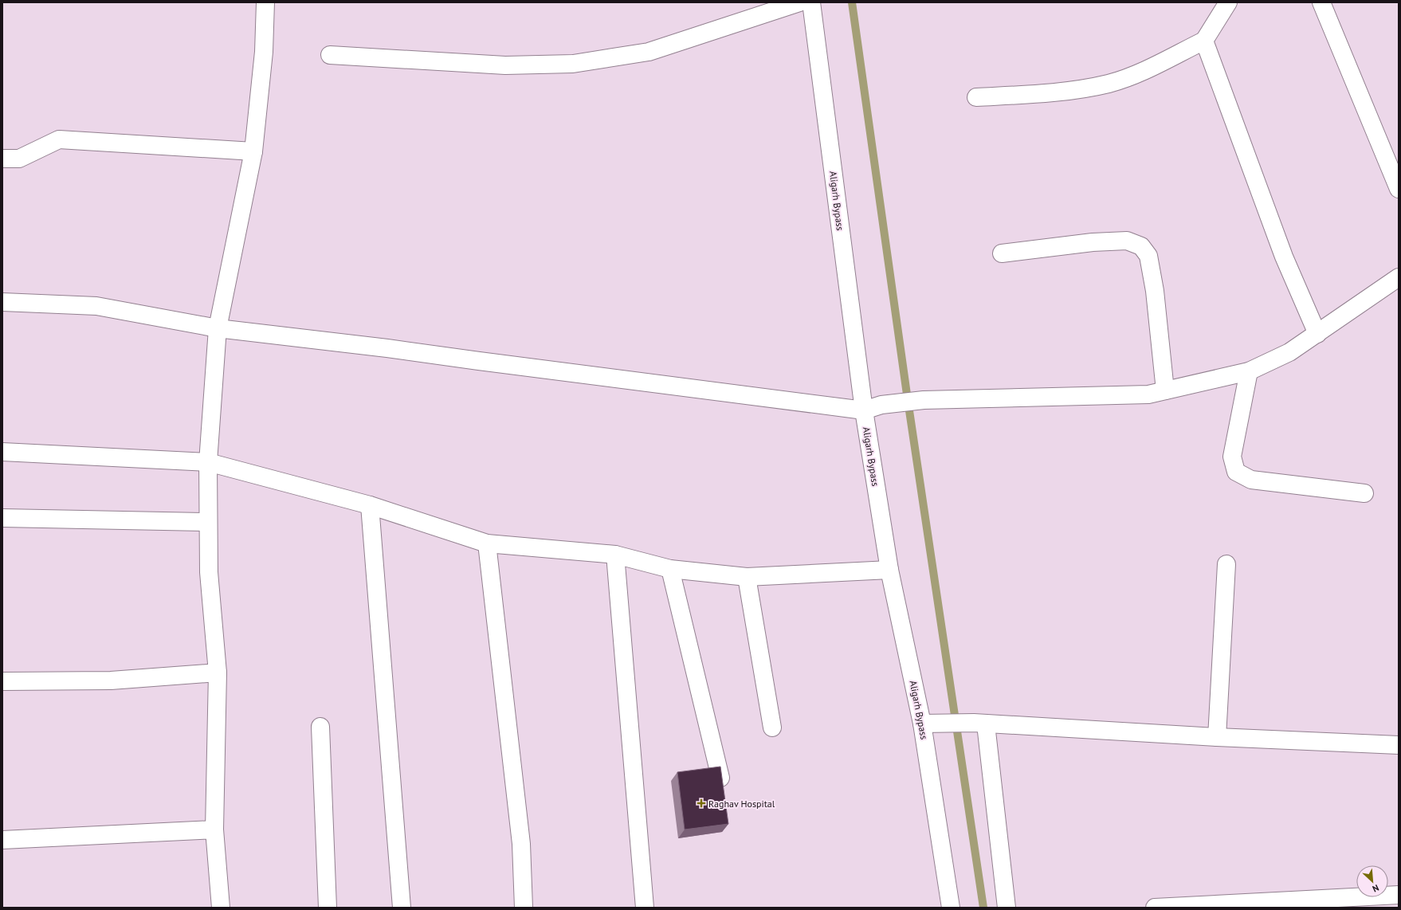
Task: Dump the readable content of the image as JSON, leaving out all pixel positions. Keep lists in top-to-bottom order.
{
  "streets": {
    "main road": ["Aligarh Bypass"]
  },
  "places": {
    "health": ["Raghav Hospital"]
  },
  "north": "bottom right"
}
